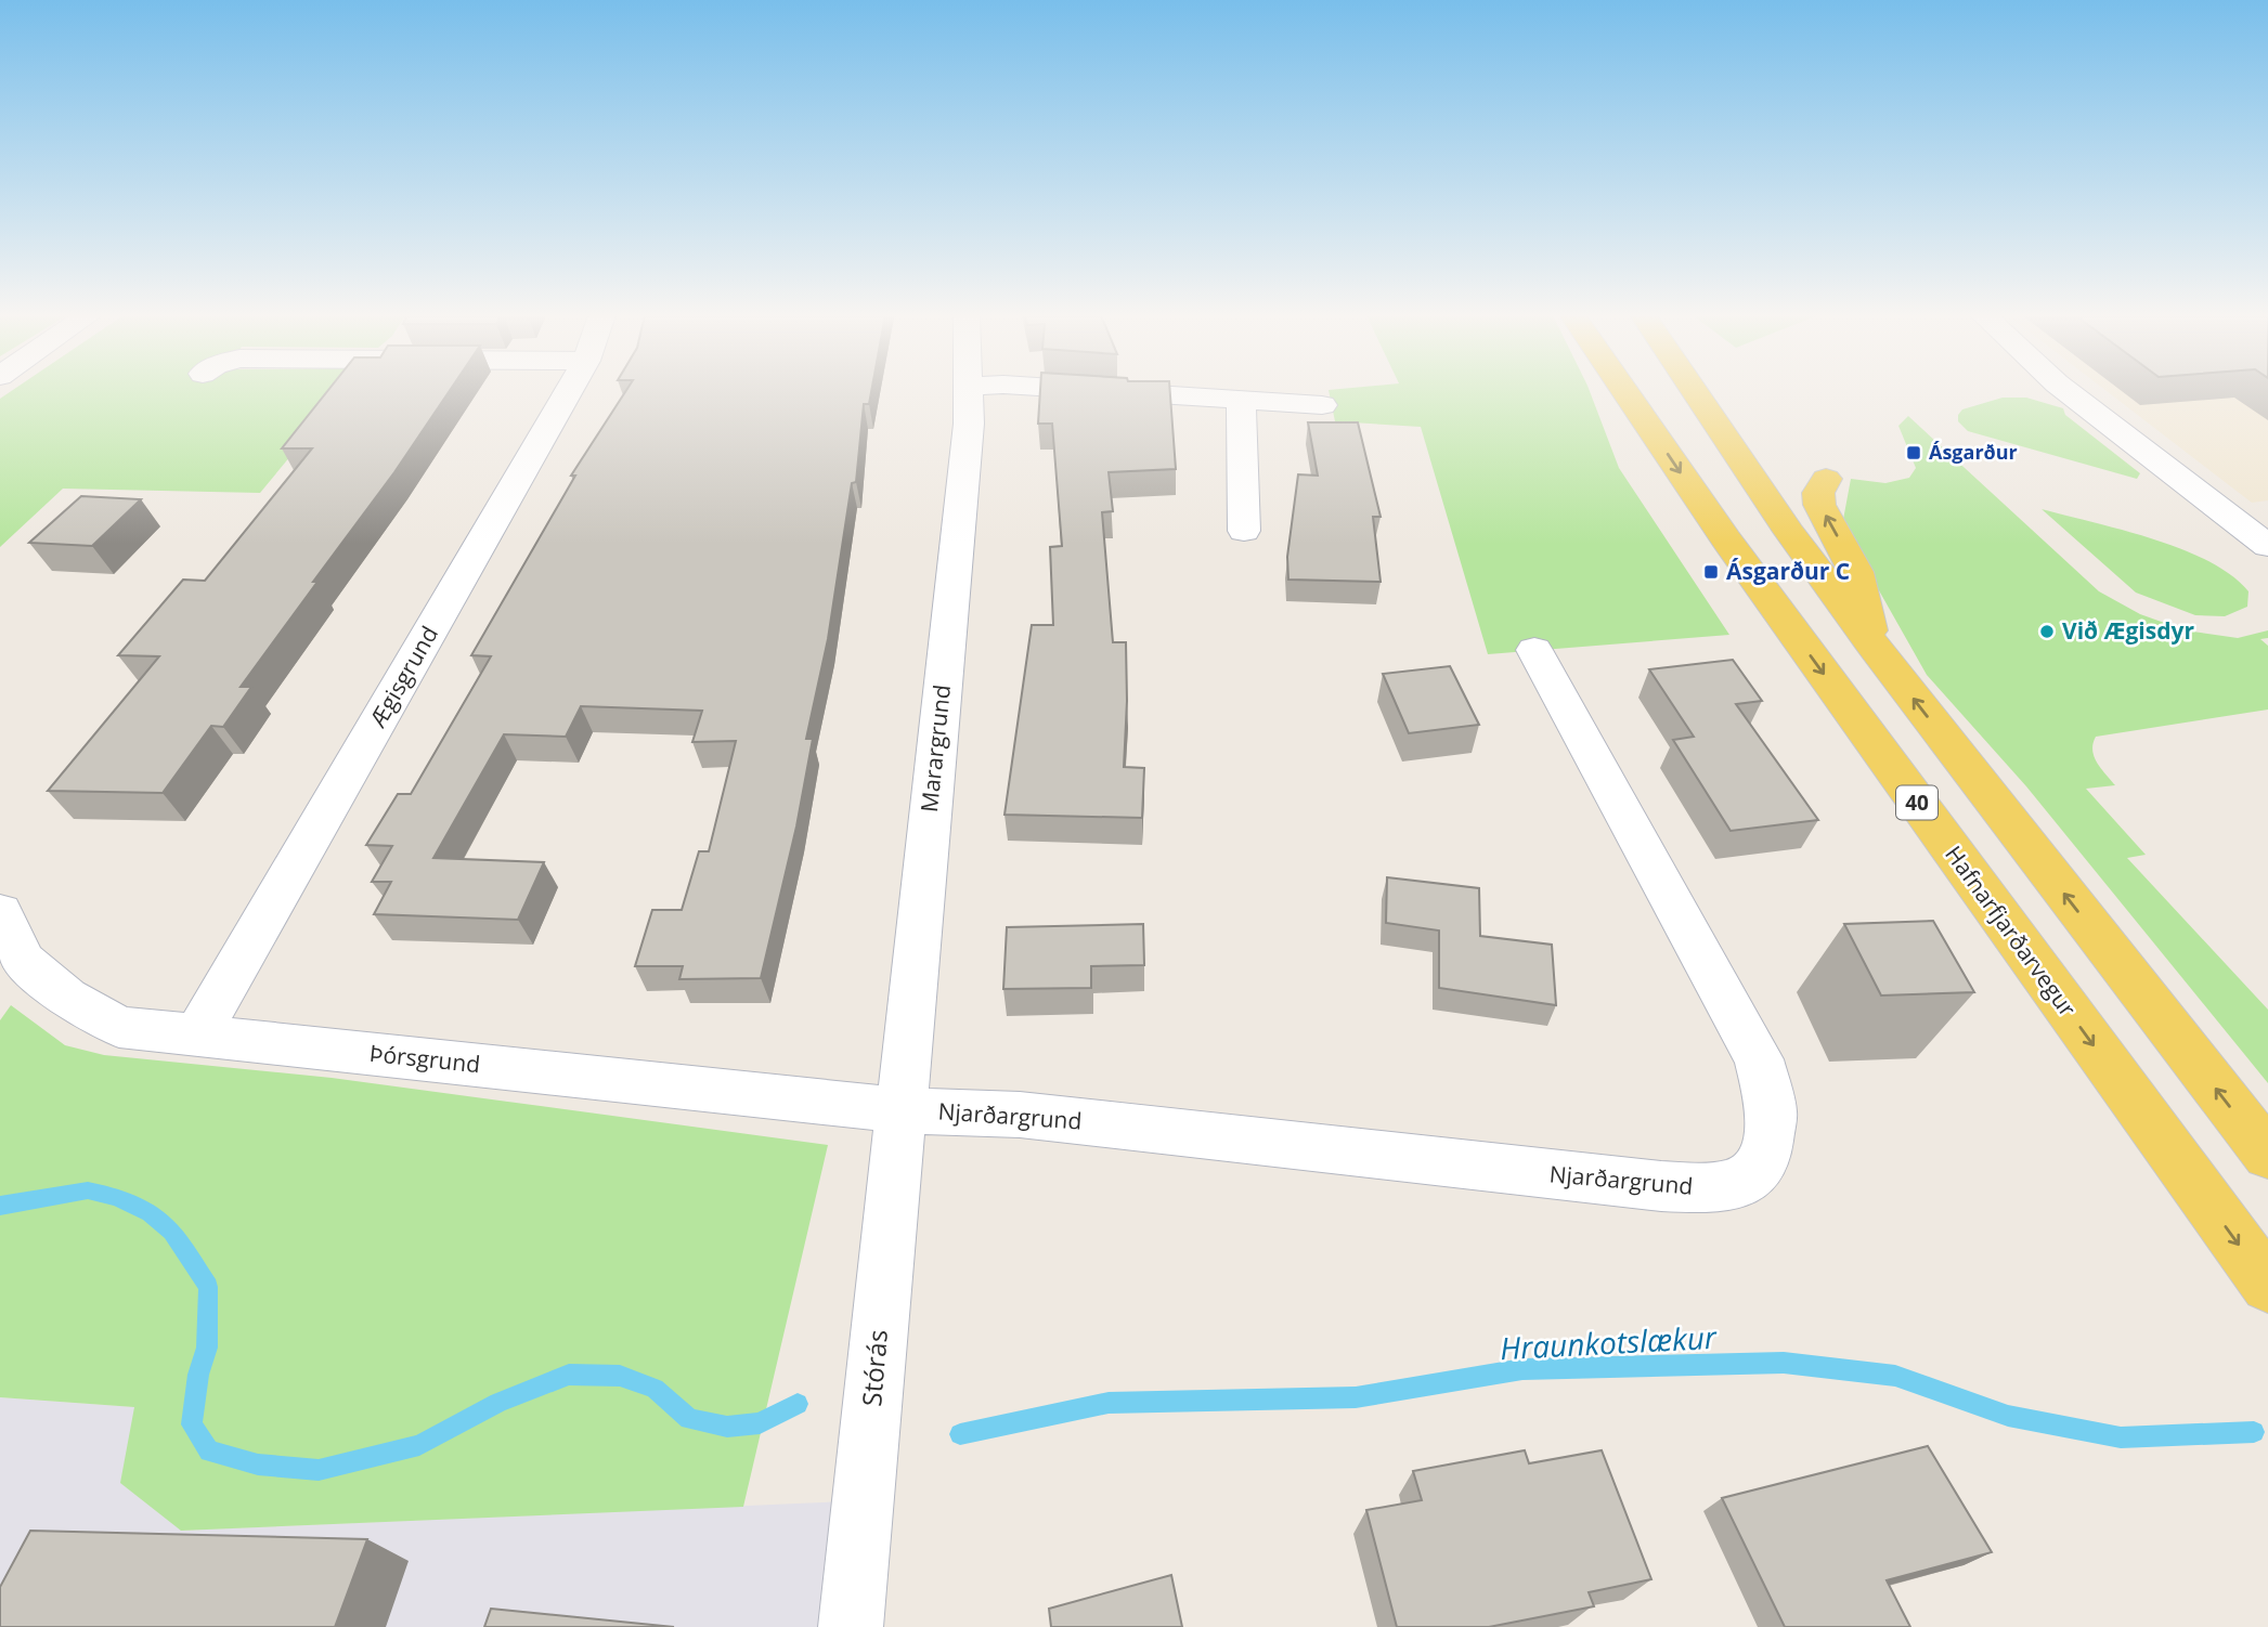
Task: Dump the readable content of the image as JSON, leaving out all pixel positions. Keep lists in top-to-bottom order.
{
  "streets": {
    "main road": ["40", "Hafnarfjarðarvegur"],
    "street": [
      "Ægisgrund",
      "Marargrund",
      "Þórsgrund",
      "Njarðargrund",
      "Stórás"
    ]
  },
  "crossings": [
    ["Ægisgrund", "Þórsgrund"],
    ["Marargrund", "Þórsgrund"],
    ["Marargrund", "Njarðargrund"],
    ["Marargrund", "Stórás"],
    ["Þórsgrund", "Njarðargrund"],
    ["Þórsgrund", "Stórás"],
    ["Njarðargrund", "Stórás"]
  ],
  "water": ["Hraunkotslækur"],
  "places": {
    "transit": ["Ásgarður", "Ásgarður C"],
    "other": ["Við Ægisdyr"]
  }
}
